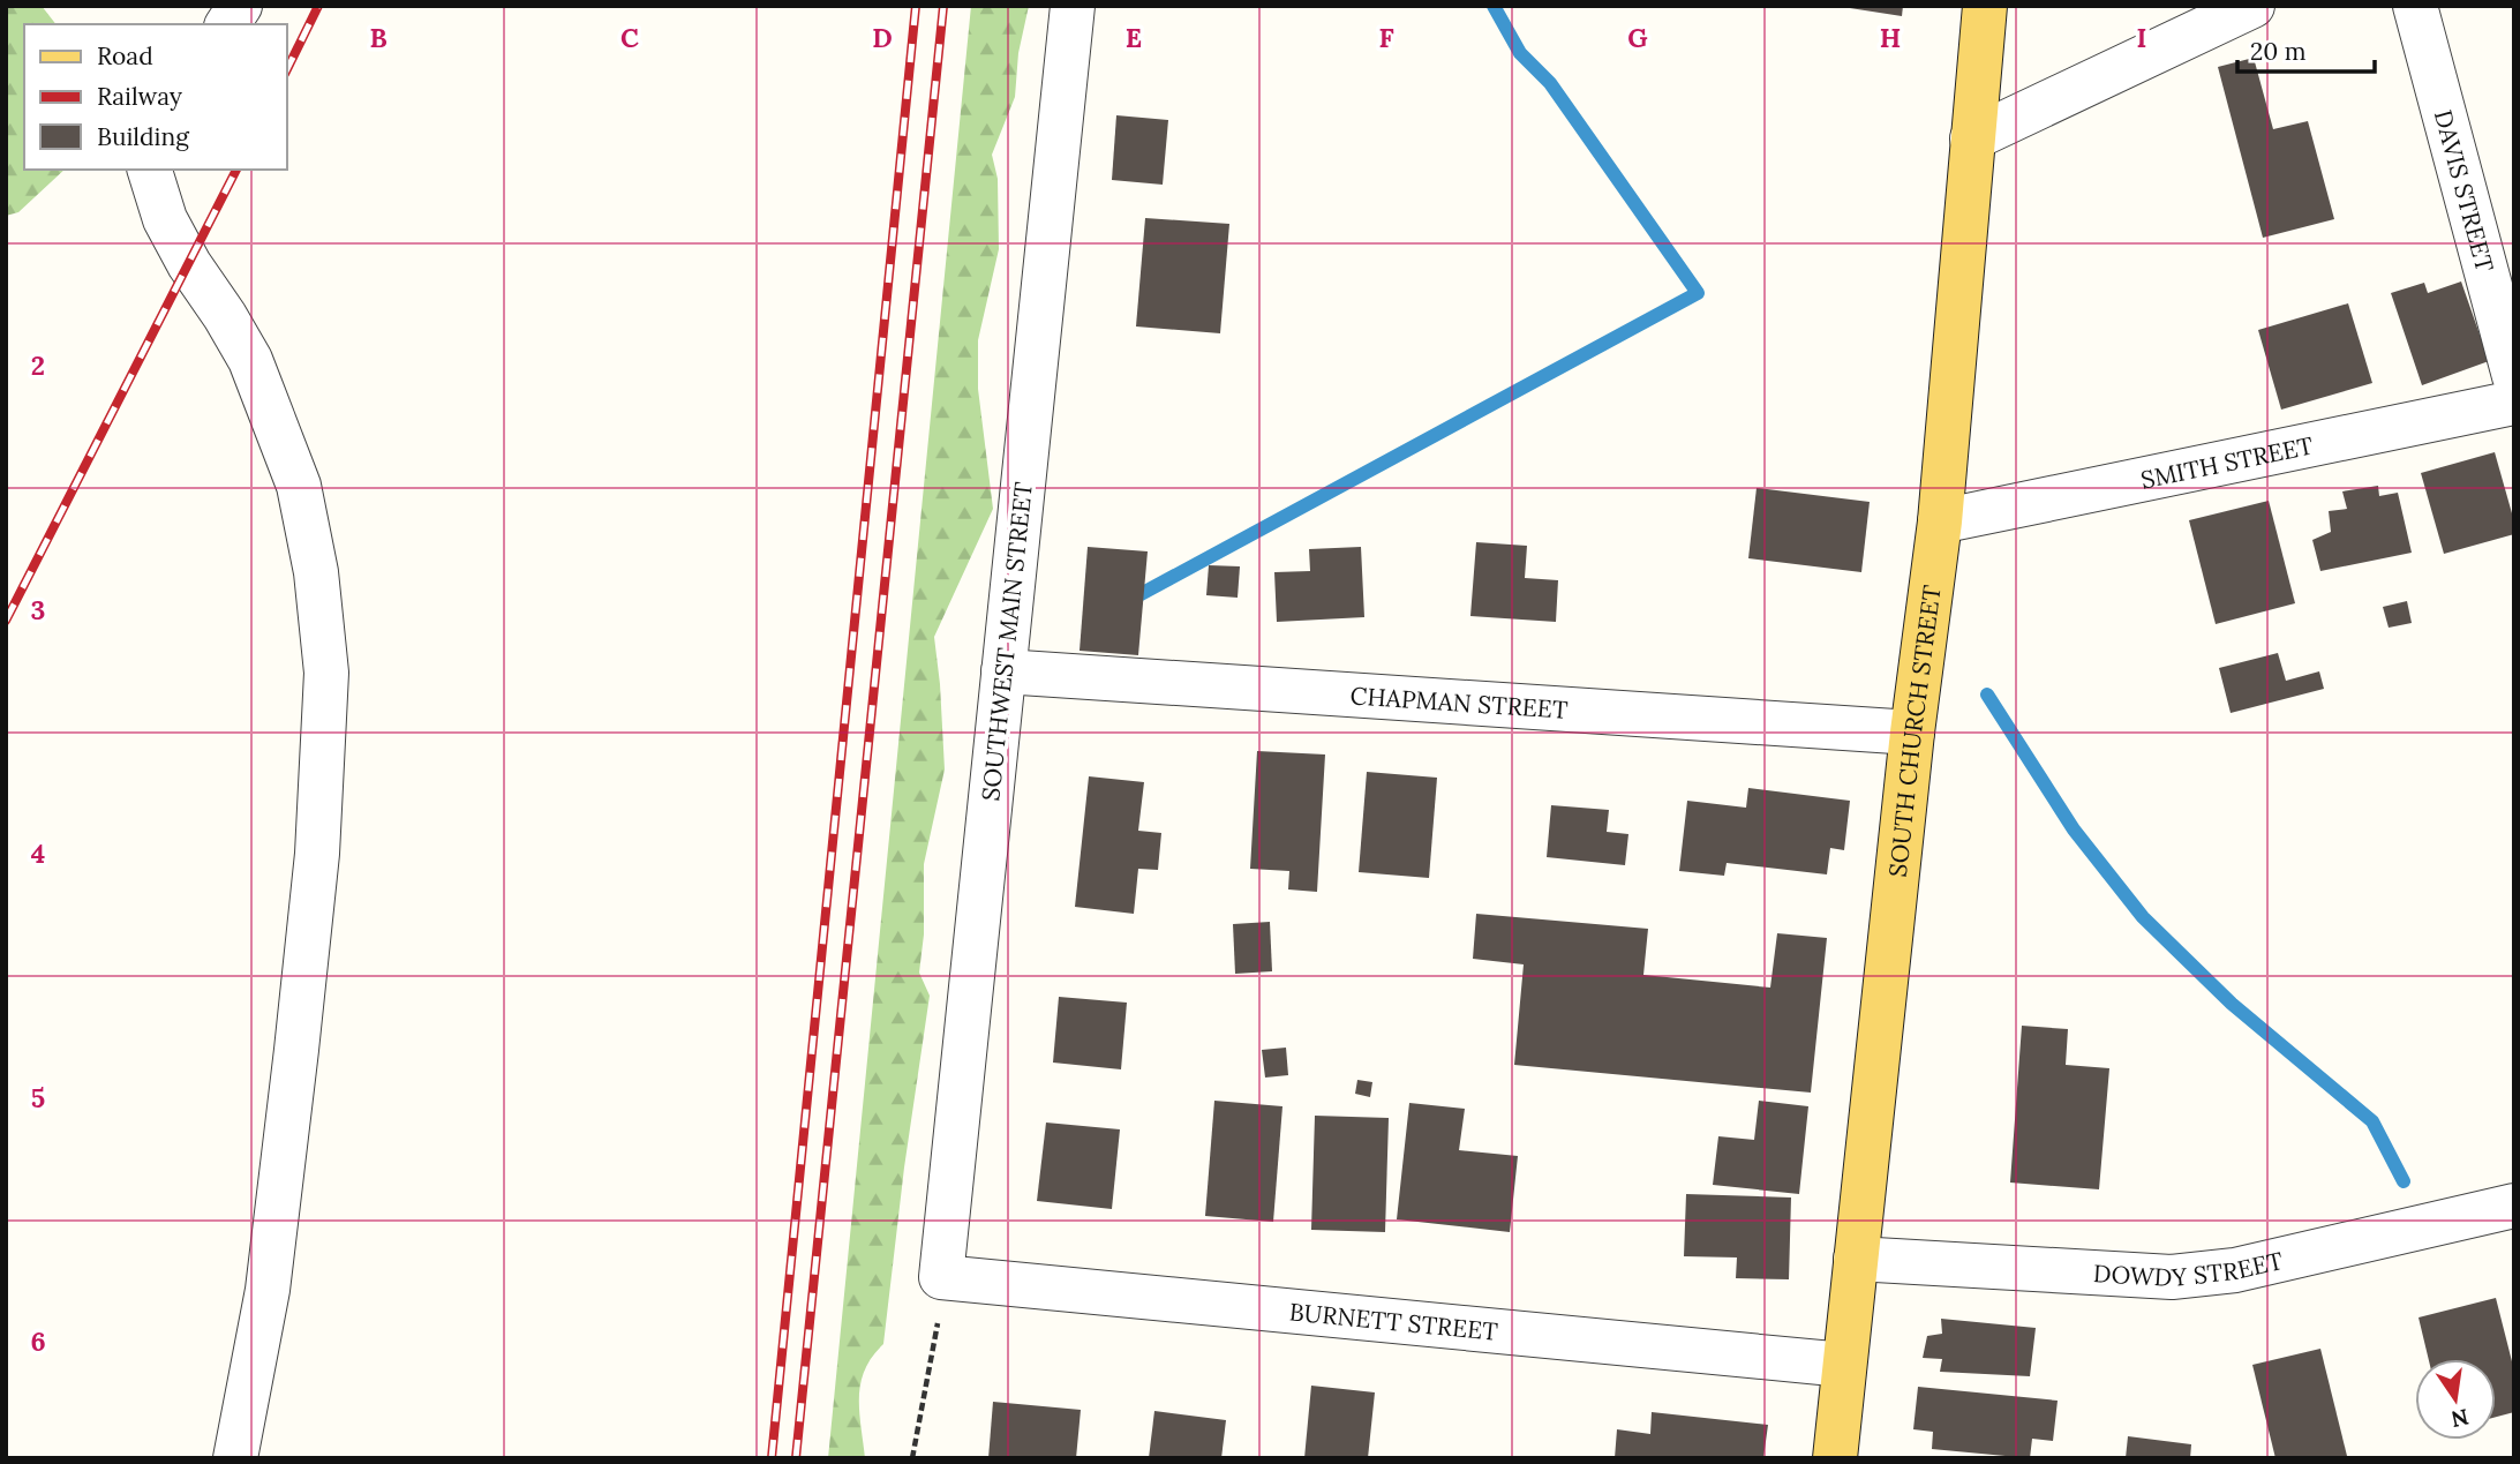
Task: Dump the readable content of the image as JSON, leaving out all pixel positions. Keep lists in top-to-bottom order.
{
  "streets": {
    "main road": ["SOUTH CHURCH STREET"],
    "street": [
      "DAVIS STREET",
      "SMITH STREET",
      "SOUTHWEST MAIN STREET",
      "CHAPMAN STREET",
      "DOWDY STREET",
      "BURNETT STREET"
    ]
  },
  "crossings": [
    ["SMITH STREET", "SOUTH CHURCH STREET"],
    ["SOUTHWEST MAIN STREET", "CHAPMAN STREET"],
    ["SOUTHWEST MAIN STREET", "BURNETT STREET"],
    ["CHAPMAN STREET", "SOUTH CHURCH STREET"],
    ["SOUTH CHURCH STREET", "DOWDY STREET"],
    ["SOUTH CHURCH STREET", "BURNETT STREET"]
  ],
  "legend": ["Road", "Railway", "Building"],
  "scale_bar": "20 m",
  "north": "bottom",
  "grid": {
    "columns": [
      "B",
      "C",
      "D",
      "E",
      "F",
      "G",
      "H",
      "I"
    ],
    "rows": [
      "2",
      "3",
      "4",
      "5",
      "6"
    ]
  }
}
